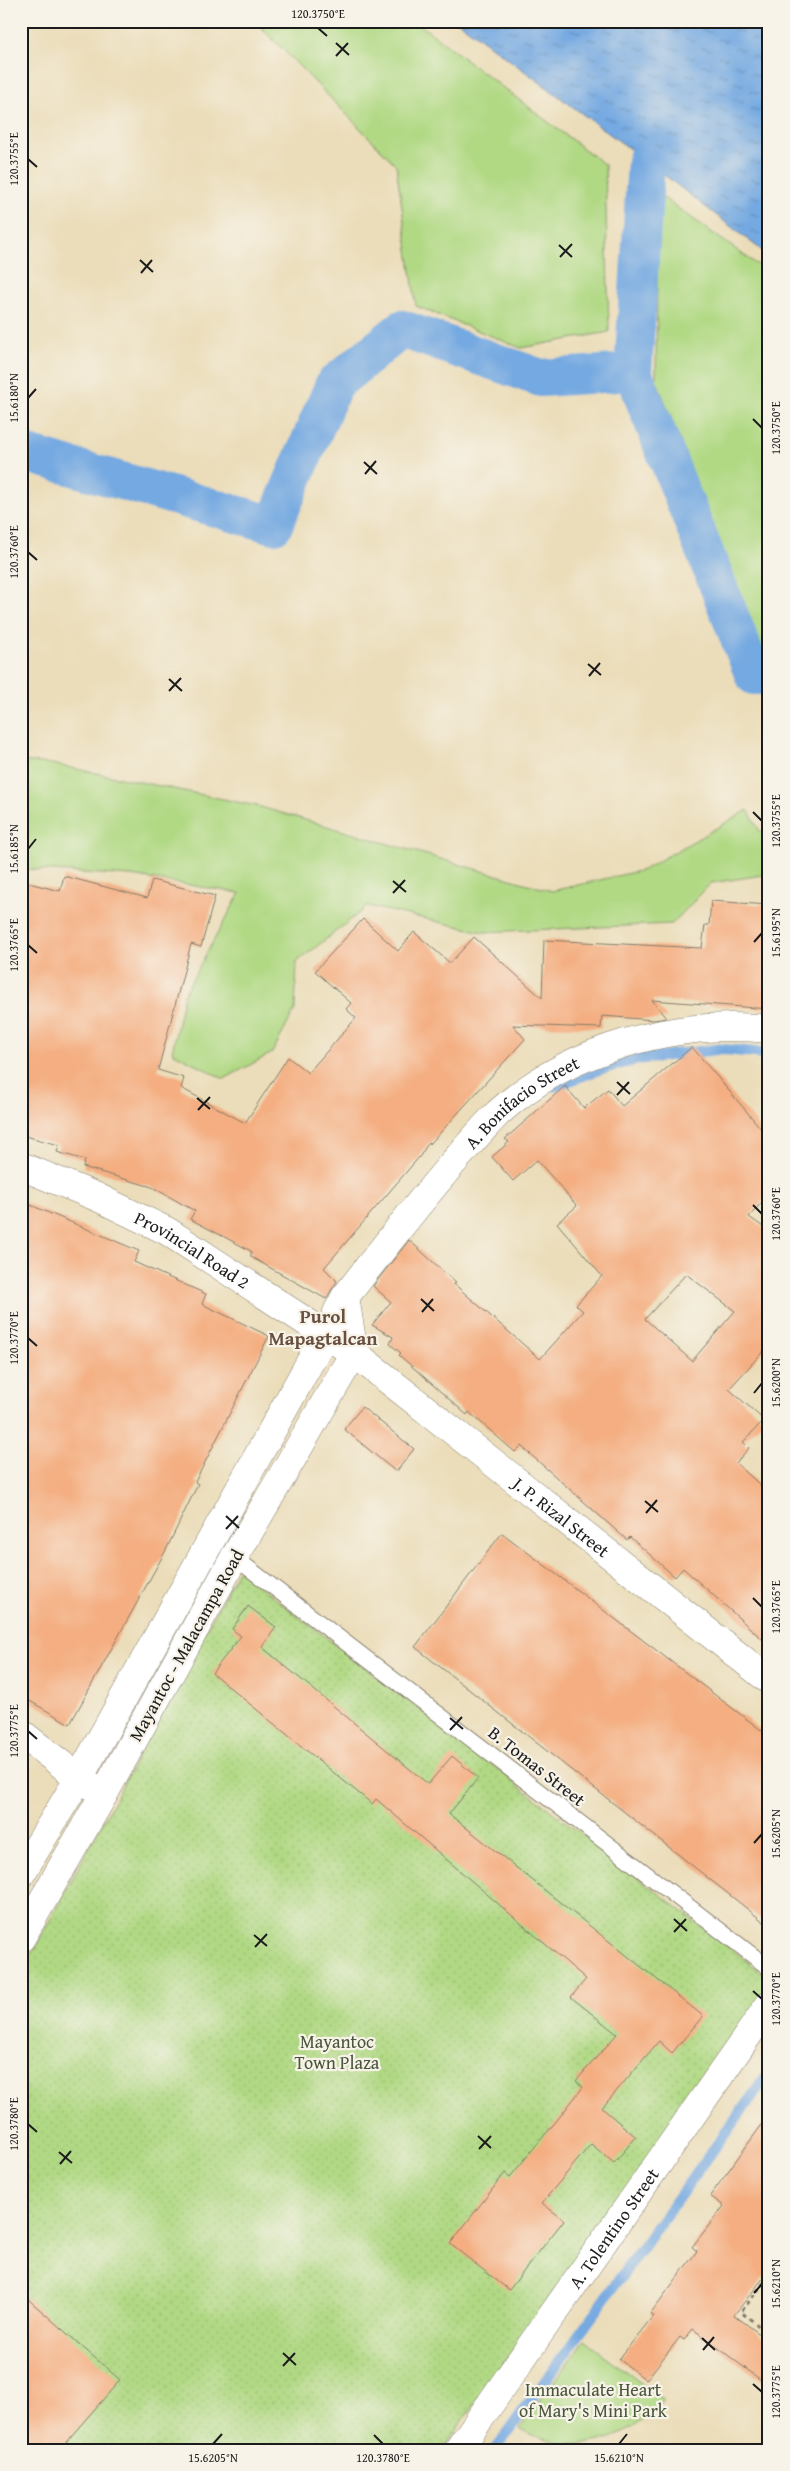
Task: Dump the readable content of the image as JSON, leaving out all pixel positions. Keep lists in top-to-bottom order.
{
  "streets": {
    "street": [
      "A. Bonifacio Street",
      "Provincial Road 2",
      "J. P. Rizal Street",
      "Mayantoc - Malacampa Road",
      "A. Tolentino Street"
    ],
    "lane": ["B. Tomas Street"]
  },
  "crossings": [
    ["A. Bonifacio Street", "Provincial Road 2"],
    ["A. Bonifacio Street", "Mayantoc - Malacampa Road"],
    ["Provincial Road 2", "J. P. Rizal Street"],
    ["Provincial Road 2", "Mayantoc - Malacampa Road"],
    ["J. P. Rizal Street", "Mayantoc - Malacampa Road"],
    ["Mayantoc - Malacampa Road", "B. Tomas Street"]
  ],
  "districts": ["Purol Mapagtalcan"],
  "parks": ["Mayantoc Town Plaza", "Immaculate Heart of Mary's Mini Park"],
  "coordinates": [
    "120.3750°E",
    "120.3755°E",
    "15.6180°N",
    "120.3760°E",
    "15.6185°N",
    "15.6195°N",
    "120.3765°E",
    "120.3770°E",
    "15.6200°N",
    "120.3775°E",
    "15.6205°N",
    "120.3780°E",
    "15.6210°N"
  ]
}
